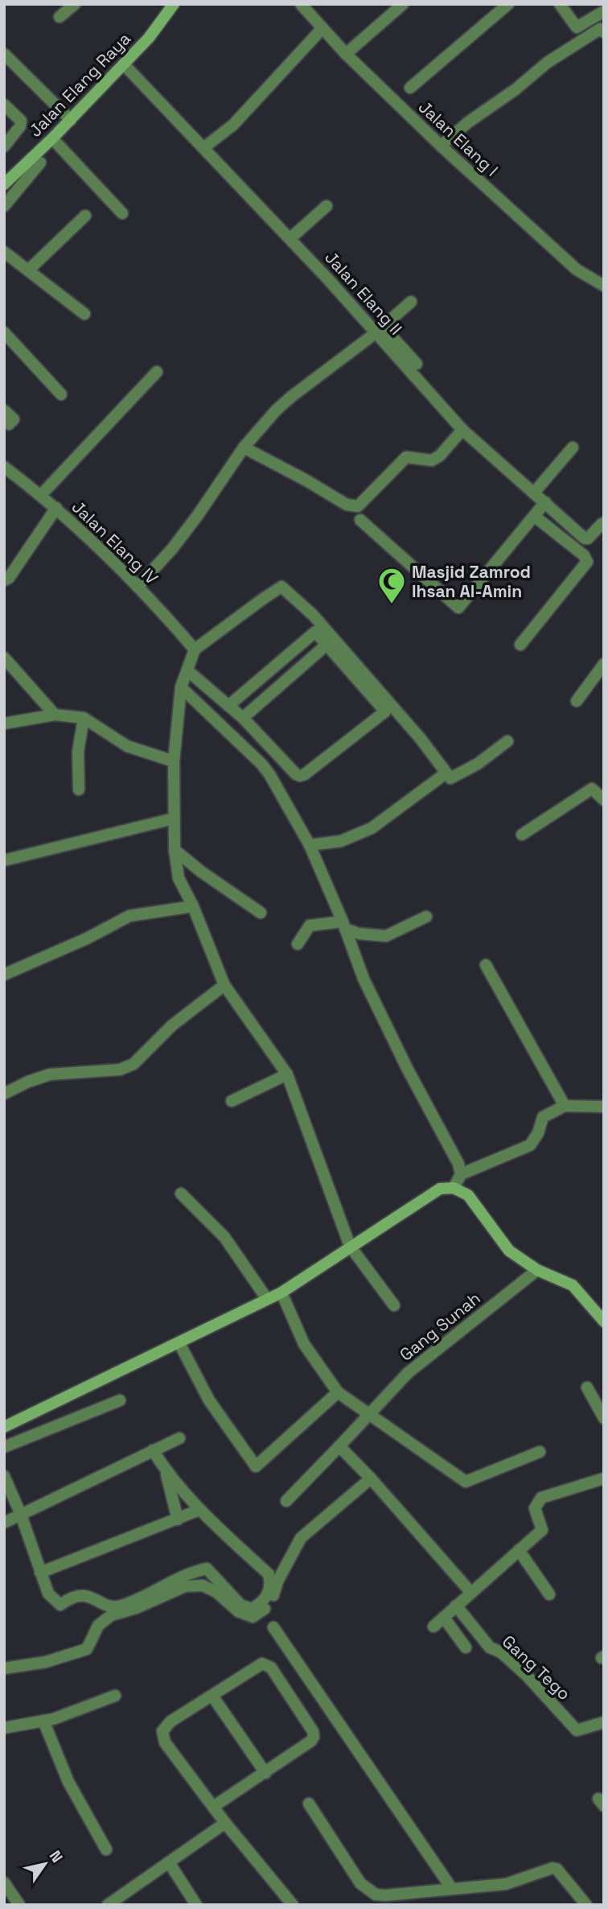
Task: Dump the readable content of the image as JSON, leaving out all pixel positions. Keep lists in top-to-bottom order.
{
  "streets": {
    "street": [
      "Jalan Elang Raya",
      "Jalan Elang I",
      "Jalan Elang II",
      "Jalan Elang IV",
      "Gang Sunah",
      "Gang Tego"
    ]
  },
  "crossings": [
    ["Jalan Elang Raya", "Jalan Elang II"]
  ],
  "places": {
    "mosque": ["Masjid Zamrod Ihsan Al-Amin"]
  },
  "north": "top right"
}
